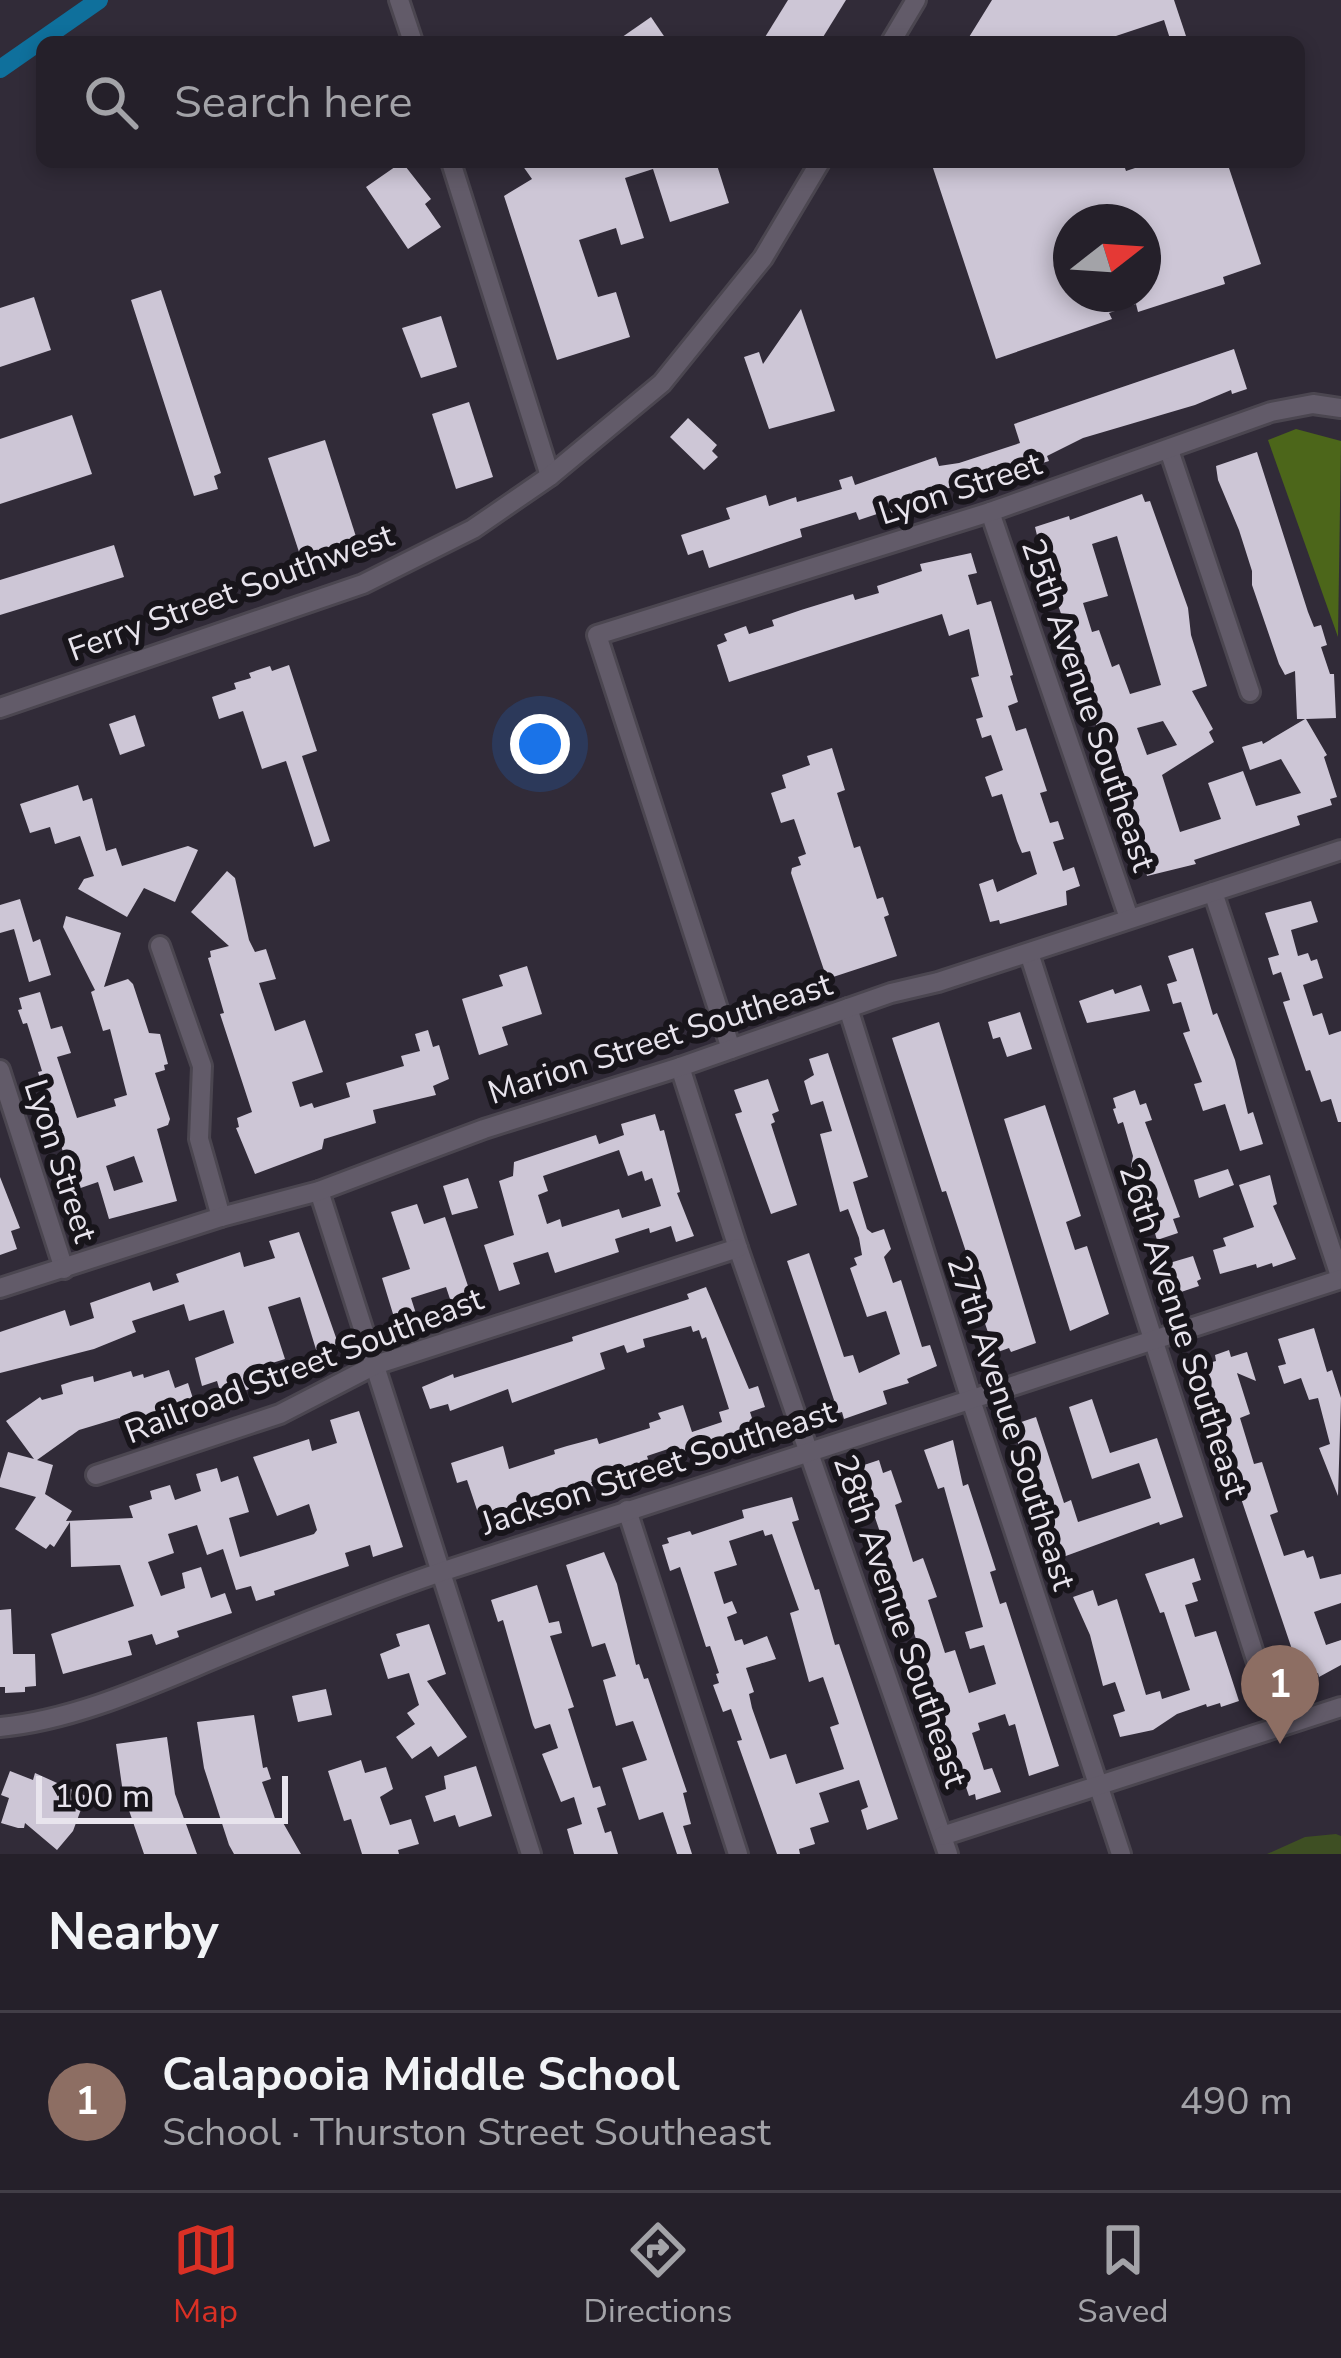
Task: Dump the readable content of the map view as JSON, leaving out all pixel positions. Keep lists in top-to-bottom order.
{
  "streets": {
    "street": [
      "Lyon Street",
      "Ferry Street Southwest",
      "25th Avenue Southeast",
      "Marion Street Southeast",
      "26th Avenue Southeast",
      "Railroad Street Southeast",
      "27th Avenue Southeast",
      "Jackson Street Southeast",
      "28th Avenue Southeast"
    ]
  },
  "crossings": [
    ["Lyon Street", "25th Avenue Southeast"],
    ["Lyon Street", "Marion Street Southeast"],
    ["25th Avenue Southeast", "Marion Street Southeast"],
    ["Marion Street Southeast", "26th Avenue Southeast"],
    ["Marion Street Southeast", "27th Avenue Southeast"],
    ["Marion Street Southeast", "28th Avenue Southeast"],
    ["26th Avenue Southeast", "Jackson Street Southeast"],
    ["Railroad Street Southeast", "28th Avenue Southeast"],
    ["27th Avenue Southeast", "Jackson Street Southeast"],
    ["Jackson Street Southeast", "28th Avenue Southeast"]
  ],
  "scale_bar": "100 m",
  "north": "right",
  "page": {
    "search": "Search here",
    "pins": "1",
    "scale": "100 m",
    "heading": "Nearby",
    "list": [
      {
        "mark": "1",
        "name": "Calapooia Middle School",
        "note": "School · Thurston Street Southeast",
        "value": "490 m"
      }
    ],
    "nav": ["Map", "Directions", "Saved"]
  }
}
